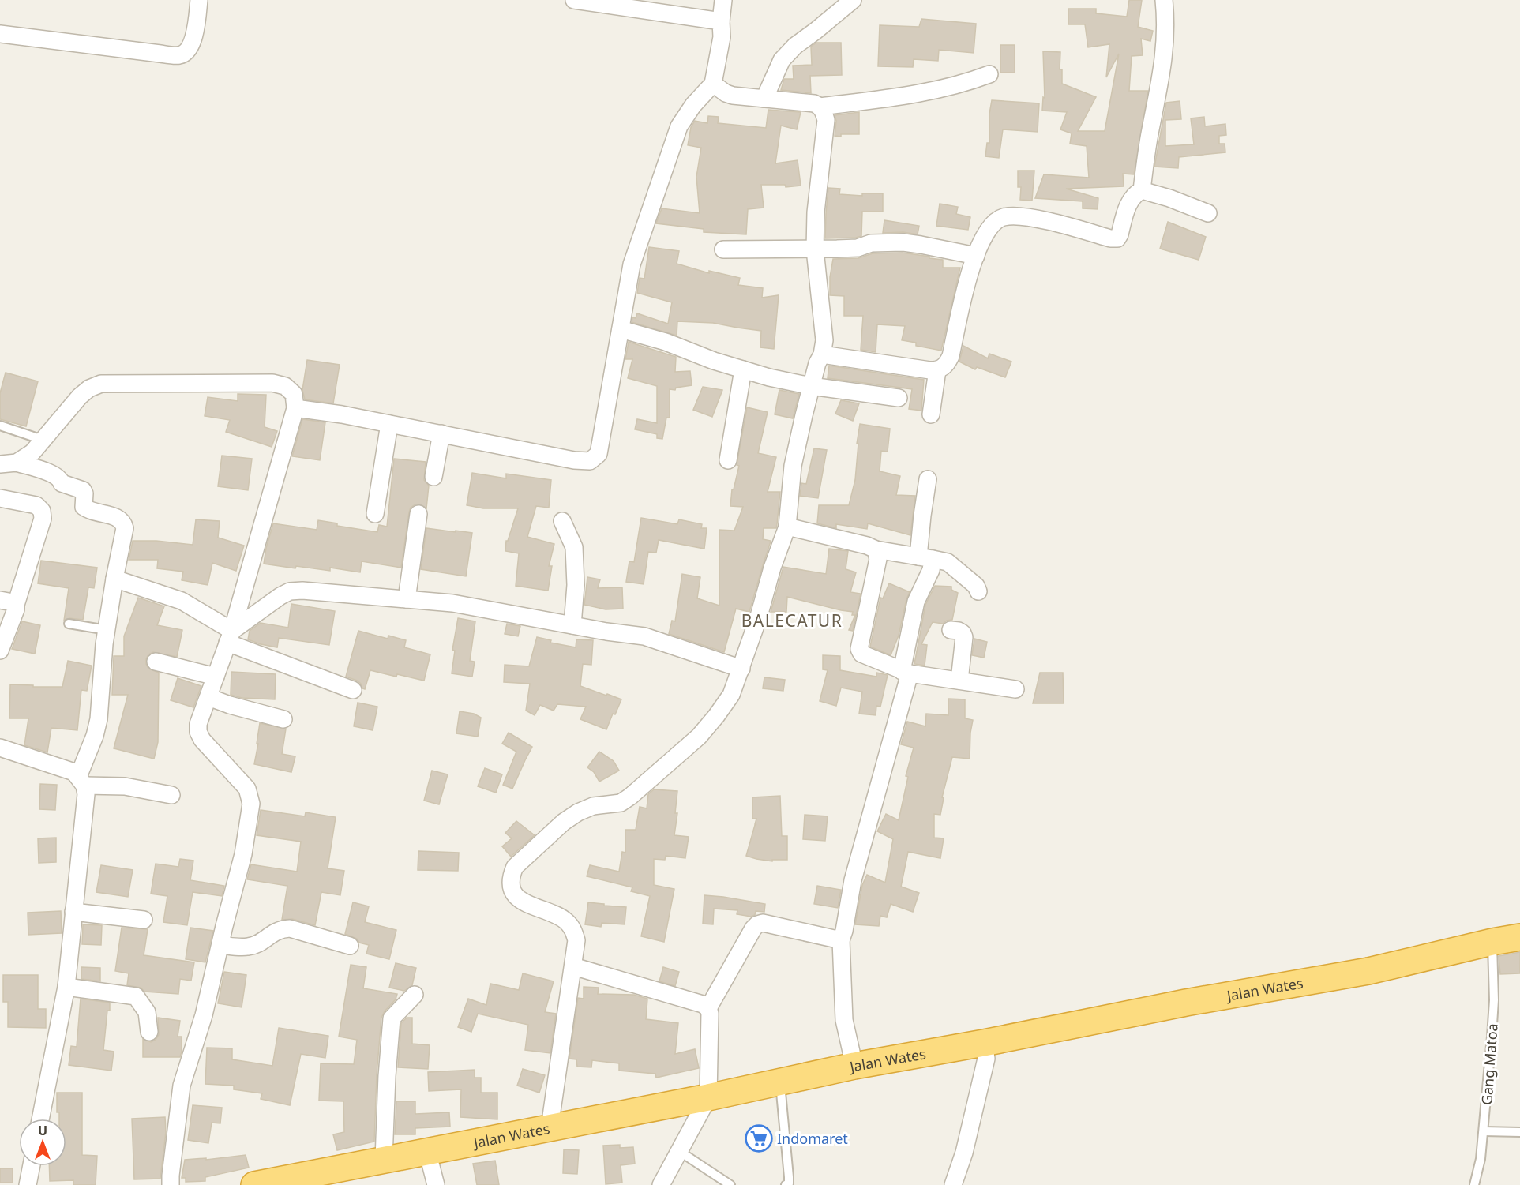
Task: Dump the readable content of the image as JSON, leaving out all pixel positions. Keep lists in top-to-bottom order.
{
  "streets": {
    "highway": ["Jalan Wates"],
    "lane": ["Gang Matoa"]
  },
  "crossings": [
    ["Jalan Wates", "Gang Matoa"]
  ],
  "districts": ["BALECATUR"],
  "places": {
    "supermarket": ["Indomaret"]
  },
  "north": "top"
}
